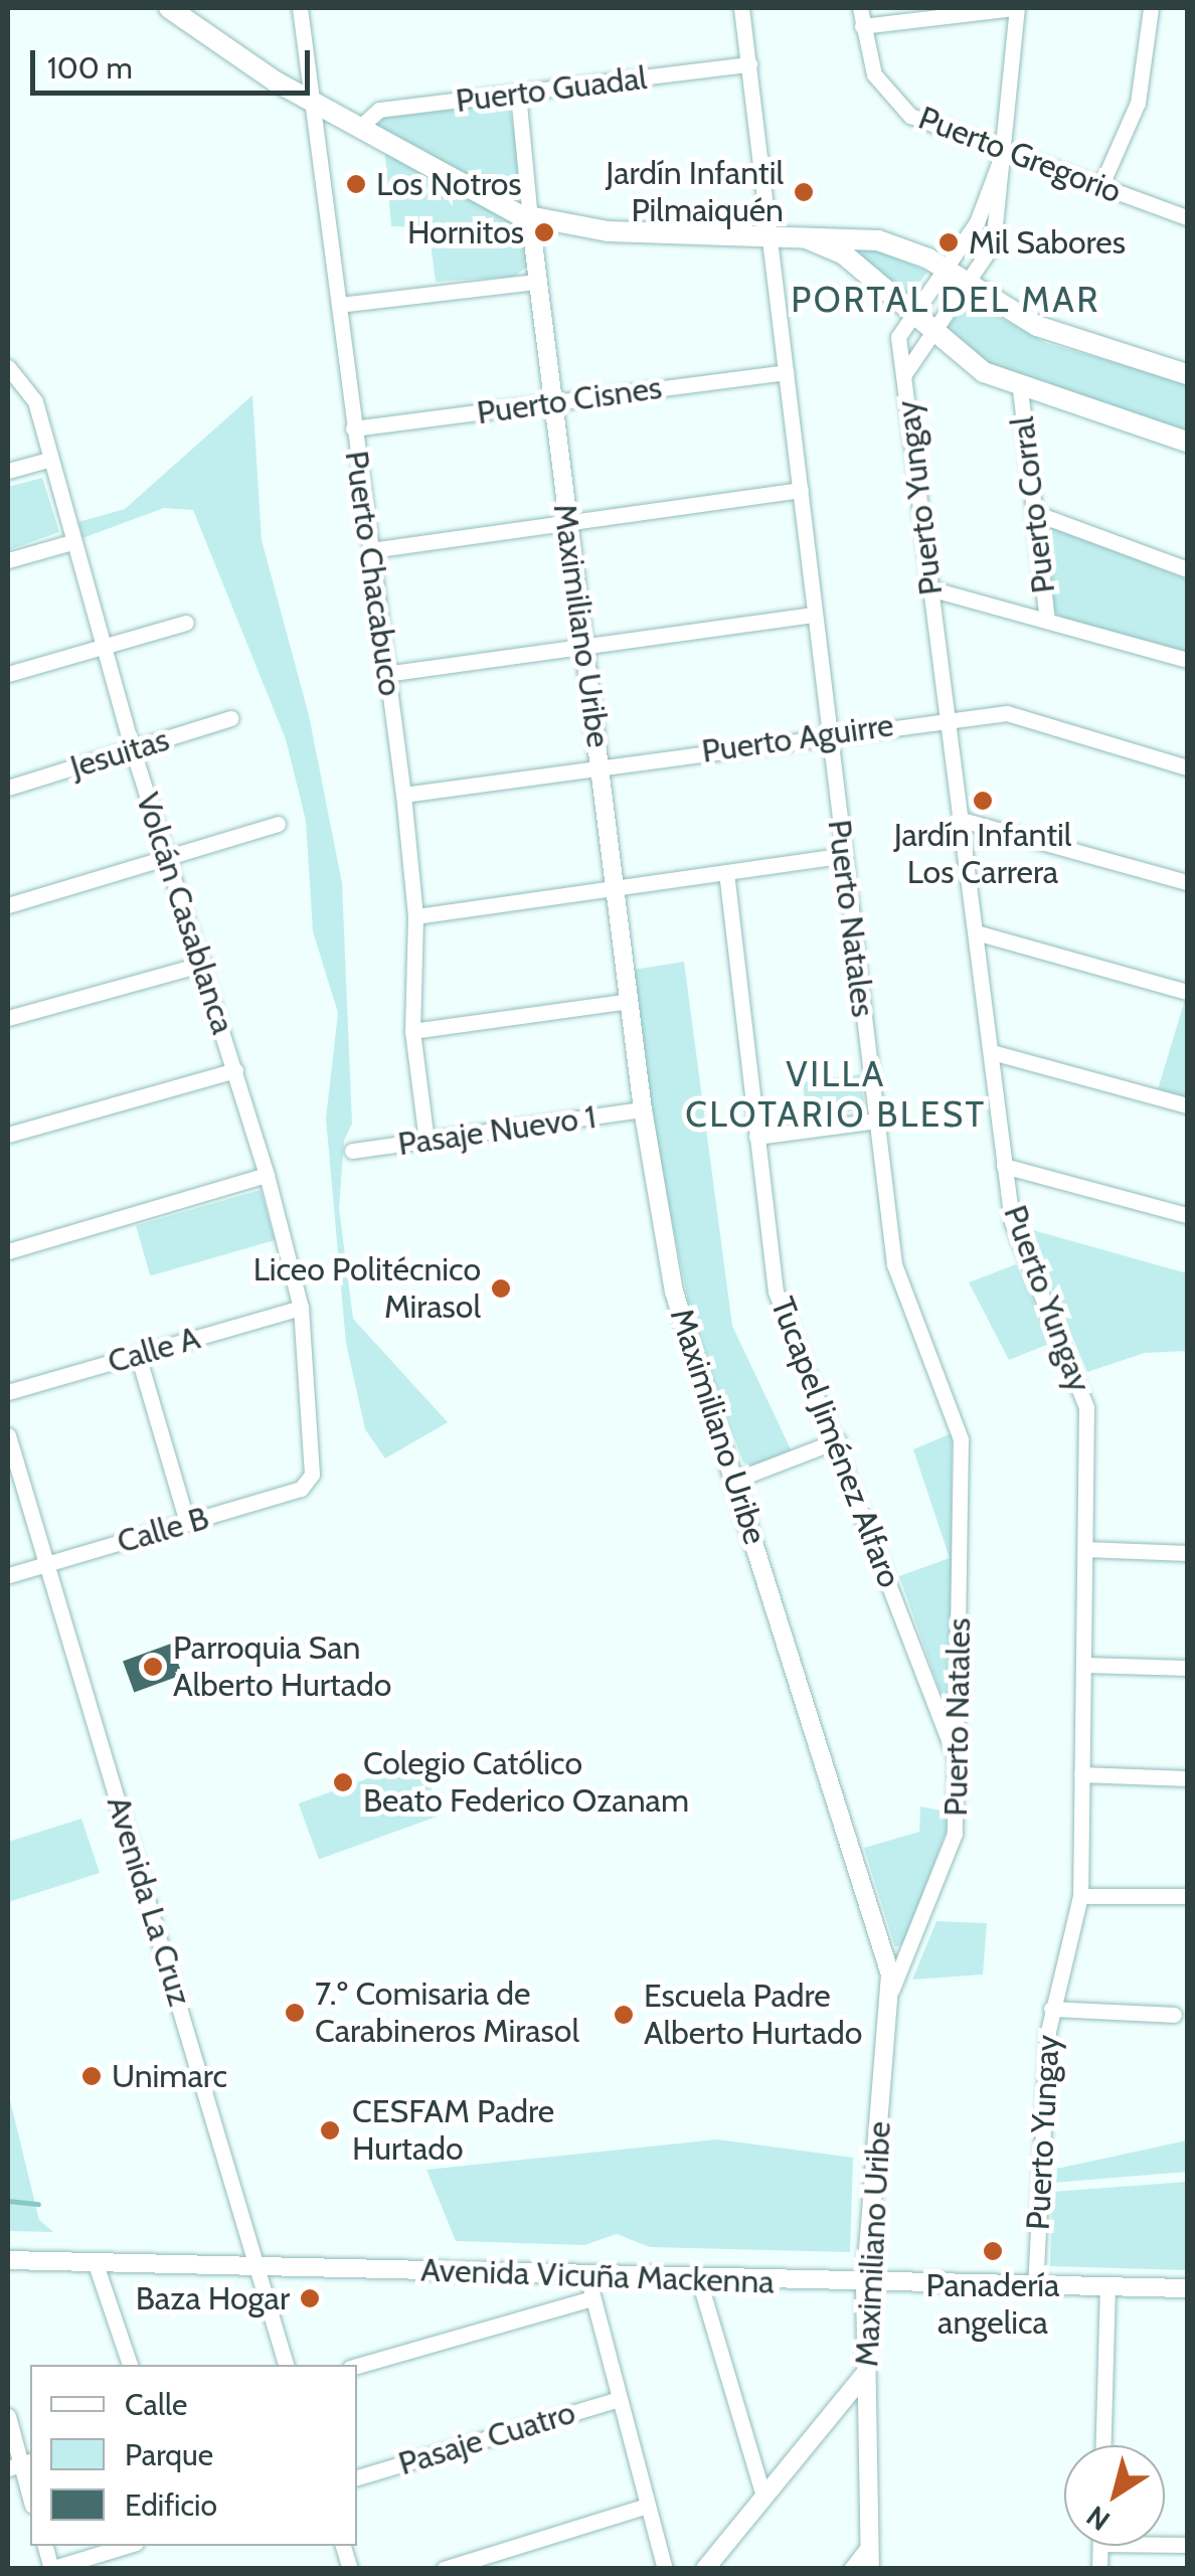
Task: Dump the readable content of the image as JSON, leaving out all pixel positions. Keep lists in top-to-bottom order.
{
  "streets": {
    "street": [
      "Puerto Guadal",
      "Puerto Gregorio",
      "Puerto Cisnes",
      "Puerto Yungay",
      "Puerto Corral",
      "Puerto Chacabuco",
      "Maximiliano Uribe",
      "Puerto Aguirre",
      "Jesuitas",
      "Volcán Casablanca",
      "Puerto Natales",
      "Pasaje Nuevo 1",
      "Calle A",
      "Tucapel Jiménez Alfaro",
      "Calle B",
      "Avenida La Cruz",
      "Avenida Vicuña Mackenna",
      "Pasaje Cuatro"
    ]
  },
  "crossings": [
    ["Puerto Guadal", "Maximiliano Uribe"],
    ["Puerto Guadal", "Puerto Natales"],
    ["Puerto Gregorio", "Puerto Yungay"],
    ["Puerto Cisnes", "Puerto Chacabuco"],
    ["Puerto Cisnes", "Maximiliano Uribe"],
    ["Puerto Cisnes", "Puerto Natales"],
    ["Puerto Yungay", "Puerto Aguirre"],
    ["Puerto Yungay", "Avenida Vicuña Mackenna"],
    ["Puerto Chacabuco", "Puerto Aguirre"],
    ["Puerto Chacabuco", "Pasaje Nuevo 1"],
    ["Maximiliano Uribe", "Puerto Aguirre"],
    ["Maximiliano Uribe", "Puerto Natales"],
    ["Maximiliano Uribe", "Pasaje Nuevo 1"],
    ["Maximiliano Uribe", "Avenida Vicuña Mackenna"],
    ["Puerto Aguirre", "Puerto Natales"],
    ["Jesuitas", "Volcán Casablanca"],
    ["Volcán Casablanca", "Calle A"],
    ["Volcán Casablanca", "Calle B"],
    ["Puerto Natales", "Tucapel Jiménez Alfaro"],
    ["Calle B", "Avenida La Cruz"],
    ["Avenida La Cruz", "Avenida Vicuña Mackenna"]
  ],
  "districts": ["PORTAL DEL MAR", "VILLA CLOTARIO BLEST"],
  "places": [
    "Los Notros",
    "Jardín Infantil Pilmaiquén",
    "Hornitos",
    "Mil Sabores",
    "Jardín Infantil Los Carrera",
    "Liceo Politécnico Mirasol",
    "Parroquia San Alberto Hurtado",
    "Colegio Católico Beato Federico Ozanam",
    "7.º Comisaria de Carabineros Mirasol",
    "Escuela Padre Alberto Hurtado",
    "Unimarc",
    "CESFAM Padre Hurtado",
    "Panadería angelica",
    "Baza Hogar"
  ],
  "legend": ["Calle", "Parque", "Edificio"],
  "scale_bar": "100 m",
  "north": "bottom left"
}
